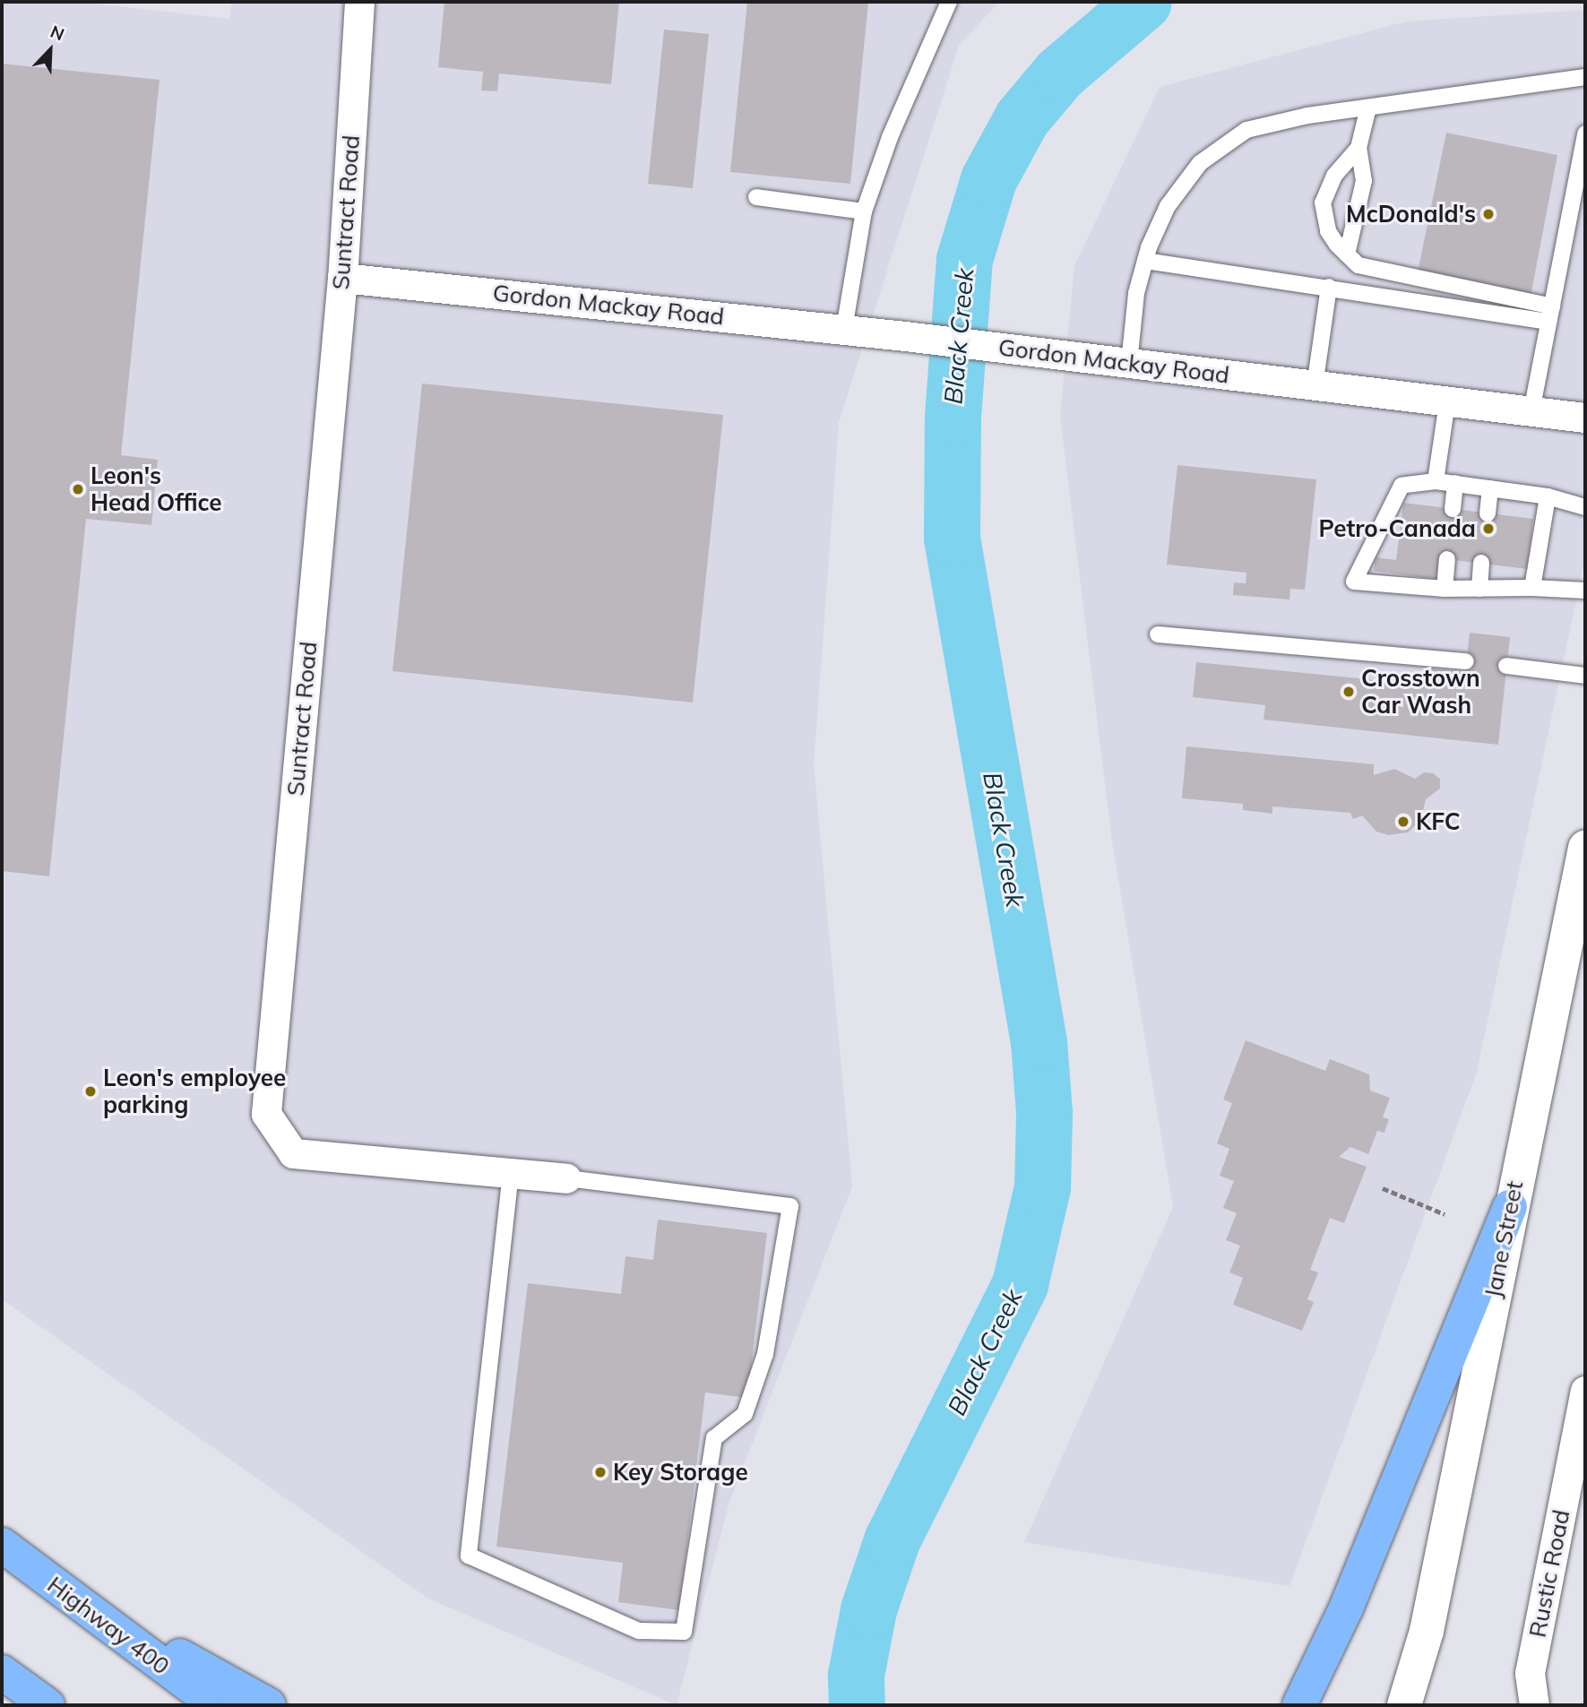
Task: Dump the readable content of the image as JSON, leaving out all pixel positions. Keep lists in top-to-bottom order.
{
  "streets": {
    "highway": ["Highway 400"],
    "main road": ["Jane Street"],
    "street": ["Suntract Road", "Gordon Mackay Road", "Rustic Road"]
  },
  "crossings": [
    ["Suntract Road", "Gordon Mackay Road"]
  ],
  "water": ["Black Creek"],
  "places": [
    "McDonald's",
    "Leon's Head Office",
    "Petro-Canada",
    "Crosstown Car Wash",
    "KFC",
    "Leon's employee parking",
    "Key Storage"
  ],
  "north": "top right"
}
